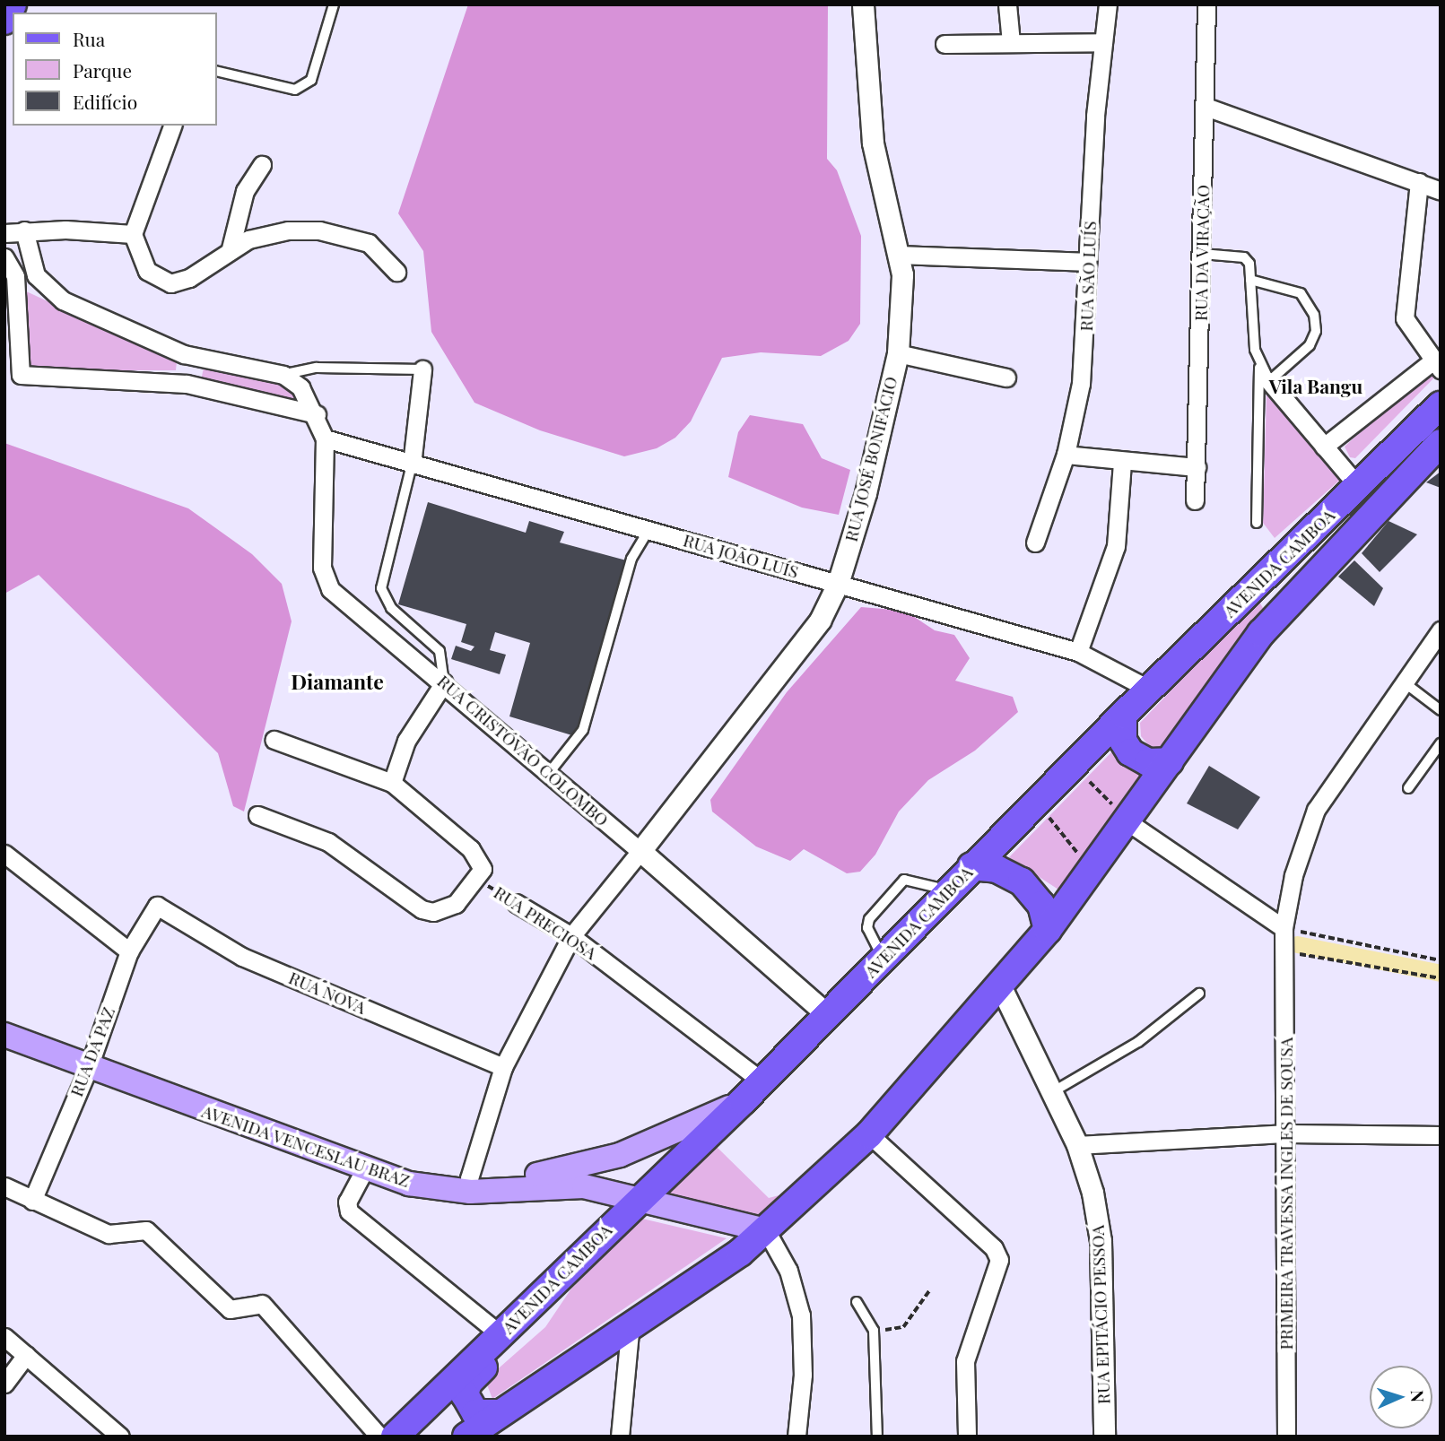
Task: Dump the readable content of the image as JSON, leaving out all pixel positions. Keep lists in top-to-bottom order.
{
  "streets": {
    "main road": ["AVENIDA CAMBOA", "AVENIDA VENCESLAU BRAZ"],
    "street": [
      "RUA DA VIRAÇÃO",
      "RUA SÃO LUÍS",
      "RUA JOSÉ BONIFÁCIO",
      "RUA JOÃO LUÍS",
      "RUA CRISTÓVÃO COLOMBO",
      "RUA PRECIOSA",
      "RUA NOVA",
      "RUA DA PAZ",
      "PRIMEIRA TRAVESSA INGLES DE SOUSA",
      "RUA EPITÁCIO PESSOA"
    ]
  },
  "crossings": [
    ["RUA JOSÉ BONIFÁCIO", "RUA JOÃO LUÍS"],
    ["RUA JOSÉ BONIFÁCIO", "RUA CRISTÓVÃO COLOMBO"],
    ["RUA JOÃO LUÍS", "AVENIDA CAMBOA"],
    ["RUA JOÃO LUÍS", "RUA CRISTÓVÃO COLOMBO"],
    ["AVENIDA CAMBOA", "RUA CRISTÓVÃO COLOMBO"],
    ["AVENIDA CAMBOA", "RUA PRECIOSA"],
    ["AVENIDA CAMBOA", "AVENIDA VENCESLAU BRAZ"],
    ["AVENIDA CAMBOA", "RUA EPITÁCIO PESSOA"],
    ["RUA NOVA", "RUA DA PAZ"],
    ["RUA DA PAZ", "AVENIDA VENCESLAU BRAZ"]
  ],
  "districts": ["Vila Bangu", "Diamante"],
  "legend": ["Rua", "Parque", "Edifício"],
  "north": "right"
}
